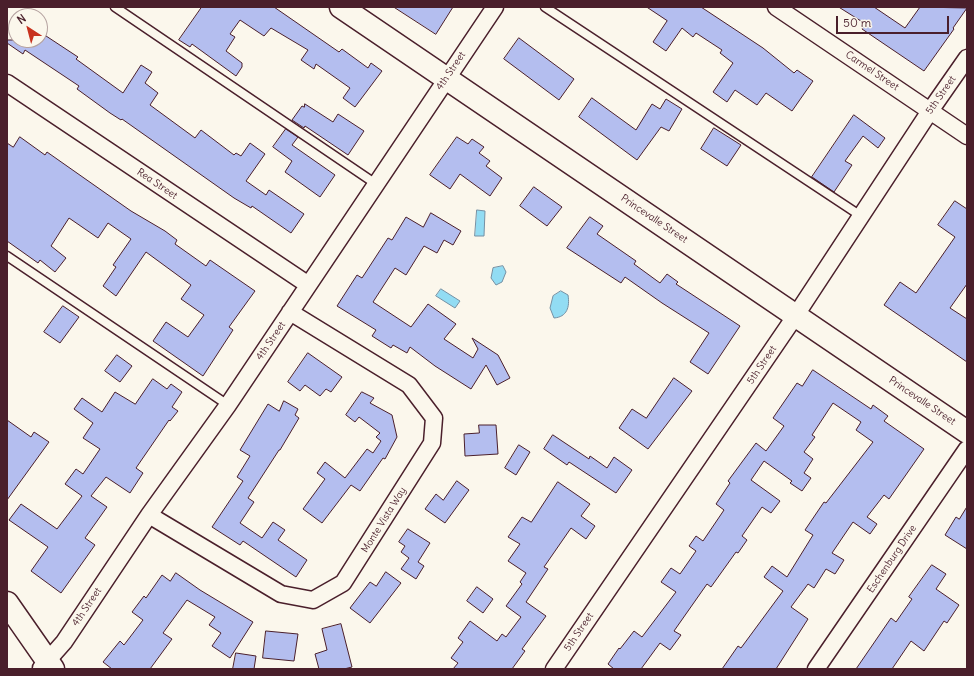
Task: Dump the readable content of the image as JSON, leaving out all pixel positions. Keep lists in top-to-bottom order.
{
  "streets": {
    "street": [
      "4th Street",
      "Carmel Street",
      "5th Street",
      "Rea Street",
      "Princevalle Street",
      "Monte Vista Way",
      "Eschenburg Drive"
    ]
  },
  "crossings": [
    ["4th Street", "Rea Street"],
    ["4th Street", "Princevalle Street"],
    ["4th Street", "Monte Vista Way"],
    ["Carmel Street", "5th Street"],
    ["5th Street", "Princevalle Street"]
  ],
  "scale_bar": "50 m",
  "north": "top left"
}
